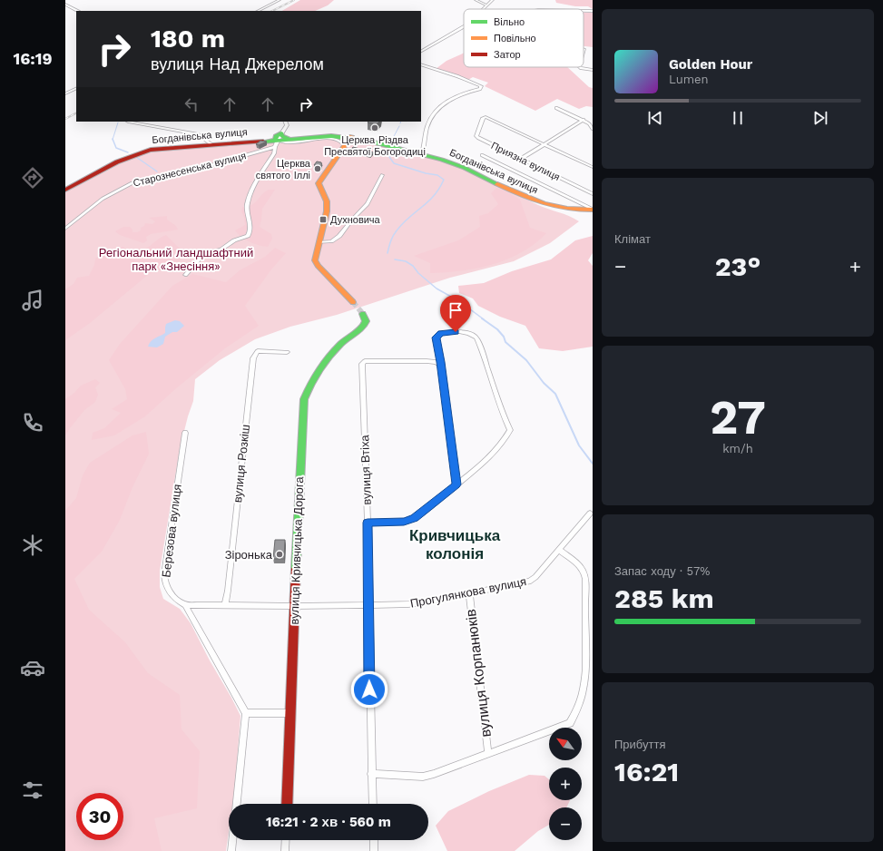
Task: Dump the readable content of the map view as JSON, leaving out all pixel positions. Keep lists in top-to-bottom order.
{
  "streets": {
    "street": [
      "Богданівська вулиця",
      "Приязна вулиця",
      "Старознесенська вулиця",
      "вулиця Розкіш",
      "вулиця Втіха",
      "Березова вулиця",
      "вулиця Кривчицька Дорога",
      "Прогулянкова вулиця",
      "вулиця Корпанюків"
    ]
  },
  "crossings": [
    ["вулиця Розкіш", "Прогулянкова вулиця"],
    ["вулиця Втіха", "Прогулянкова вулиця"],
    ["Березова вулиця", "Прогулянкова вулиця"],
    ["вулиця Кривчицька Дорога", "Прогулянкова вулиця"],
    ["Прогулянкова вулиця", "вулиця Корпанюків"]
  ],
  "districts": ["Кривчицька колонія"],
  "parks": ["Регіональний ландшафтний парк «Знесіння»"],
  "places": {
    "other": ["Церква Різдва Пресвятої Богородиці", "Церква святого Іллі", "Зіронька"],
    "transit": ["Духновича"]
  },
  "legend": ["Вільно", "Повільно", "Затор"],
  "north": "top left",
  "page": {
    "tabs": "16:19",
    "turn": ["180 m", "вулиця Над Джерелом"],
    "song": ["Golden Hour", "Lumen"],
    "tile": [
      "Клімат",
      ["27", "km/h"],
      ["Запас ходу · 57%", "285 km"],
      ["Прибуття", "16:21"]
    ],
    "heat": ["−", "23°", "+"],
    "map_buttons": ["+", "−"],
    "limit": "30",
    "trip": "16:21 · 2 хв · 560 m"
  }
}
